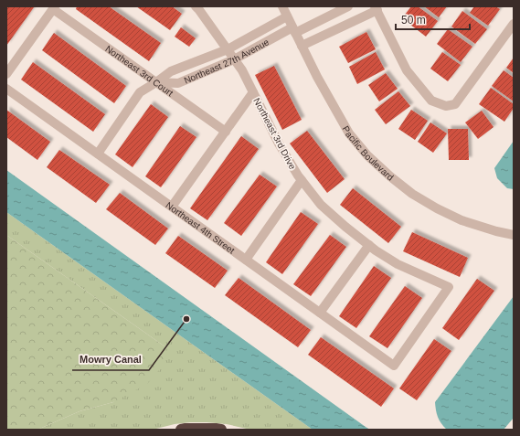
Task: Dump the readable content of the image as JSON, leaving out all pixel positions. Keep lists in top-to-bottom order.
{
  "streets": {
    "street": [
      "Northeast 27th Avenue",
      "Northeast 3rd Court",
      "Northeast 3rd Drive",
      "Pacific Boulevard",
      "Northeast 4th Street"
    ]
  },
  "crossings": [
    ["Northeast 27th Avenue", "Northeast 3rd Court"],
    ["Northeast 27th Avenue", "Northeast 3rd Drive"],
    ["Northeast 27th Avenue", "Pacific Boulevard"],
    ["Northeast 27th Avenue", "Northeast 4th Street"],
    ["Northeast 3rd Drive", "Northeast 4th Street"]
  ],
  "places": ["Mowry Canal"],
  "scale_bar": "50 m"
}
